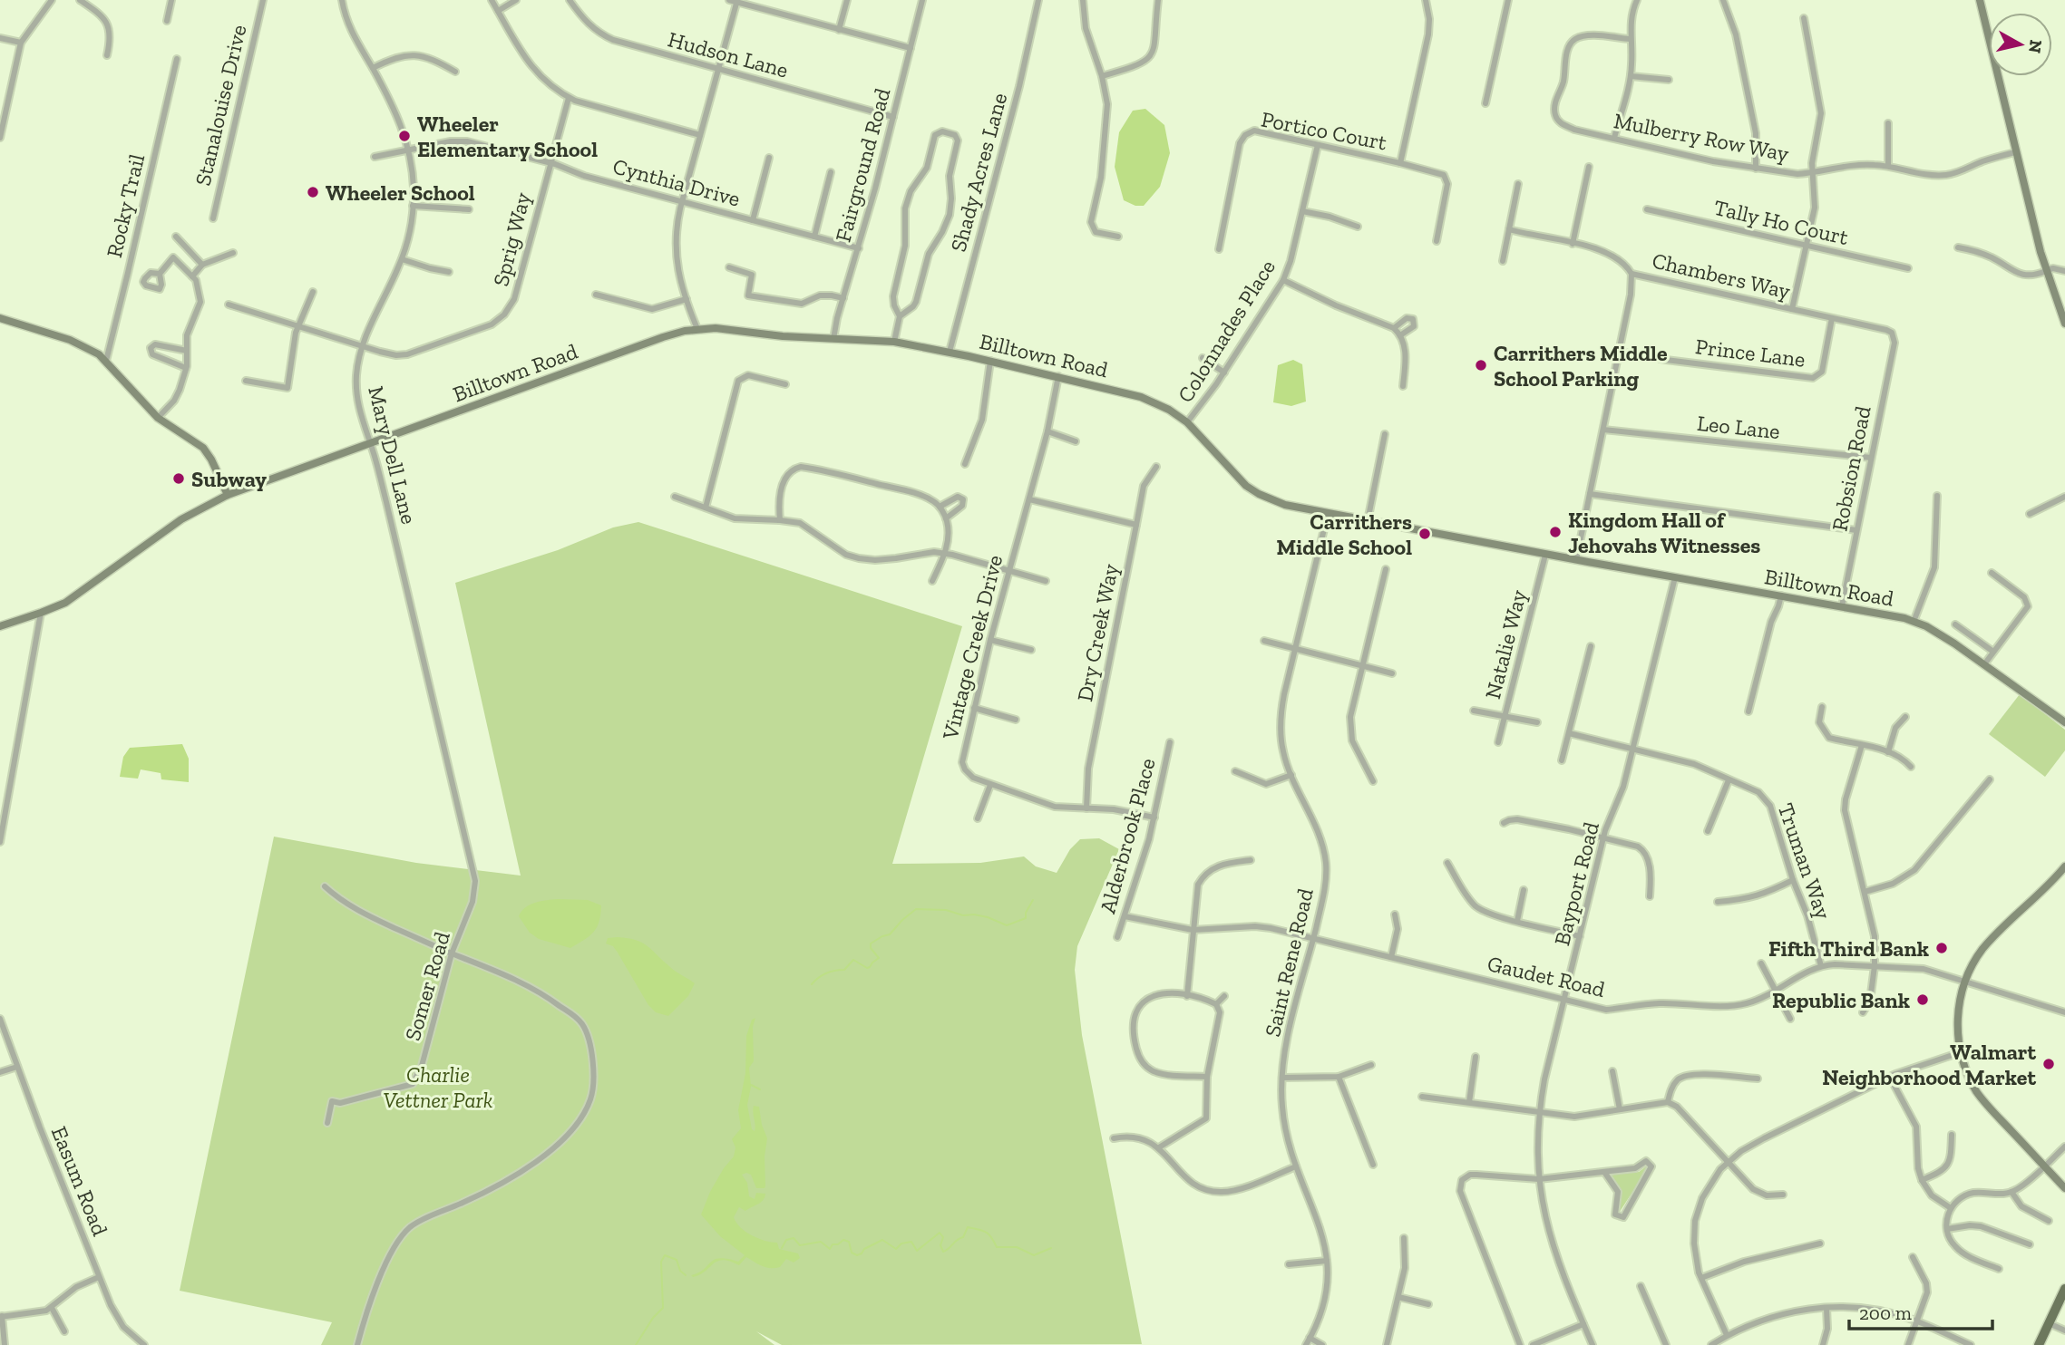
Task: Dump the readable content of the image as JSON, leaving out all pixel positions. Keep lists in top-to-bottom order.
{
  "streets": {
    "main road": ["Billtown Road"],
    "street": [
      "Hudson Lane",
      "Stanalouise Drive",
      "Portico Court",
      "Mulberry Row Way",
      "Fairground Road",
      "Shady Acres Lane",
      "Cynthia Drive",
      "Rocky Trail",
      "Tally Ho Court",
      "Sprig Way",
      "Chambers Way",
      "Colonnades Place",
      "Prince Lane",
      "Leo Lane",
      "Mary Dell Lane",
      "Robsion Road",
      "Dry Creek Way",
      "Natalie Way",
      "Vintage Creek Drive",
      "Alderbrook Place",
      "Truman Way",
      "Bayport Road",
      "Saint Rene Road",
      "Gaudet Road",
      "Somer Road",
      "Easum Road"
    ]
  },
  "crossings": [
    ["Hudson Lane", "Fairground Road"],
    ["Portico Court", "Colonnades Place"],
    ["Fairground Road", "Cynthia Drive"],
    ["Fairground Road", "Billtown Road"],
    ["Shady Acres Lane", "Billtown Road"],
    ["Cynthia Drive", "Sprig Way"],
    ["Cynthia Drive", "Mary Dell Lane"],
    ["Sprig Way", "Mary Dell Lane"],
    ["Chambers Way", "Prince Lane"],
    ["Chambers Way", "Robsion Road"],
    ["Colonnades Place", "Billtown Road"],
    ["Billtown Road", "Mary Dell Lane"],
    ["Billtown Road", "Robsion Road"],
    ["Billtown Road", "Natalie Way"],
    ["Billtown Road", "Vintage Creek Drive"],
    ["Billtown Road", "Bayport Road"],
    ["Billtown Road", "Saint Rene Road"],
    ["Leo Lane", "Robsion Road"],
    ["Mary Dell Lane", "Somer Road"],
    ["Dry Creek Way", "Vintage Creek Drive"],
    ["Vintage Creek Drive", "Alderbrook Place"],
    ["Alderbrook Place", "Gaudet Road"],
    ["Truman Way", "Bayport Road"],
    ["Truman Way", "Gaudet Road"],
    ["Bayport Road", "Gaudet Road"],
    ["Saint Rene Road", "Gaudet Road"]
  ],
  "parks": ["Charlie Vettner Park"],
  "places": [
    "Wheeler Elementary School",
    "Wheeler School",
    "Carrithers Middle School Parking",
    "Subway",
    "Kingdom Hall of Jehovahs Witnesses",
    "Carrithers Middle School",
    "Fifth Third Bank",
    "Republic Bank",
    "Walmart Neighborhood Market"
  ],
  "scale_bar": "200 m",
  "north": "right"
}
